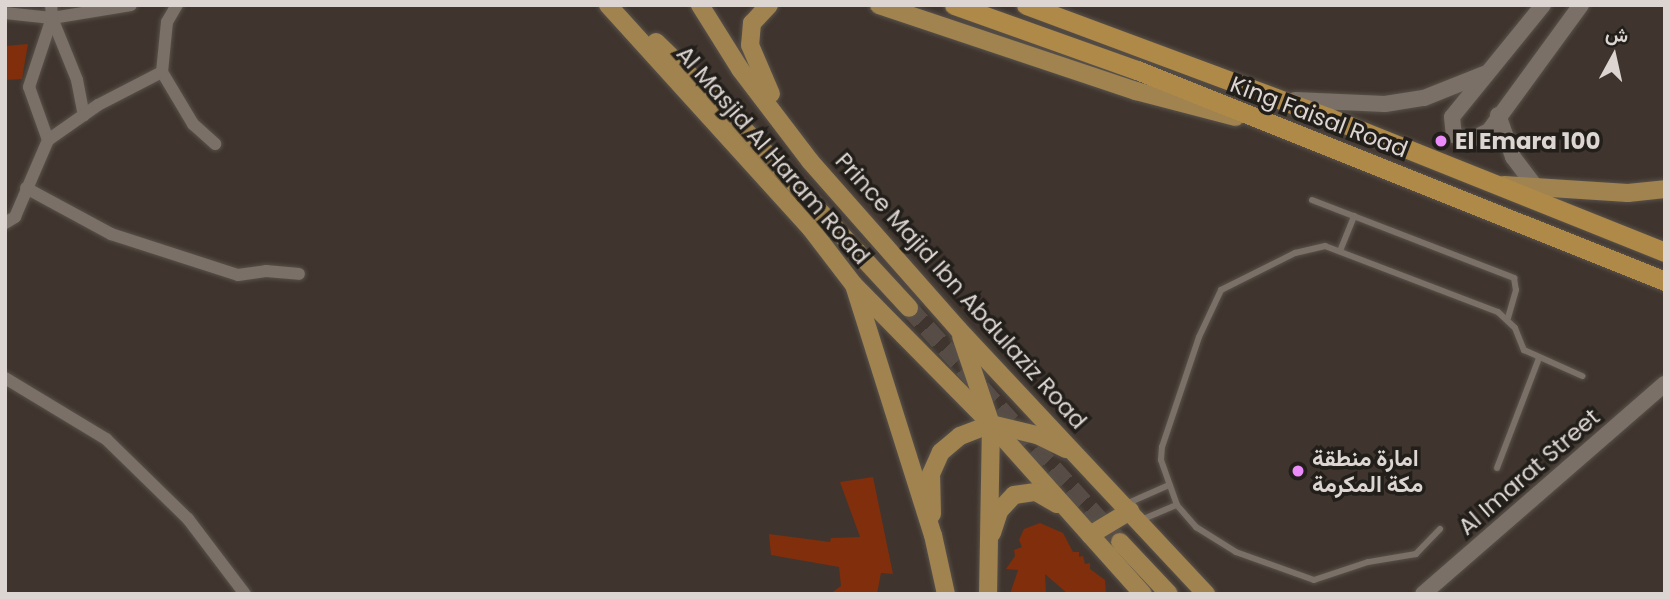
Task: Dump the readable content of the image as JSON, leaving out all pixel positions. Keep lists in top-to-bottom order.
{
  "streets": {
    "highway": ["King Faisal Road"],
    "main road": ["Al Masjid Al Haram Road", "Prince Majid Ibn Abdulaziz Road"],
    "street": ["Al Imarat Street"]
  },
  "places": ["El Emara 100", "امارة منطقة مكة المكرمة"],
  "north": "top"
}
